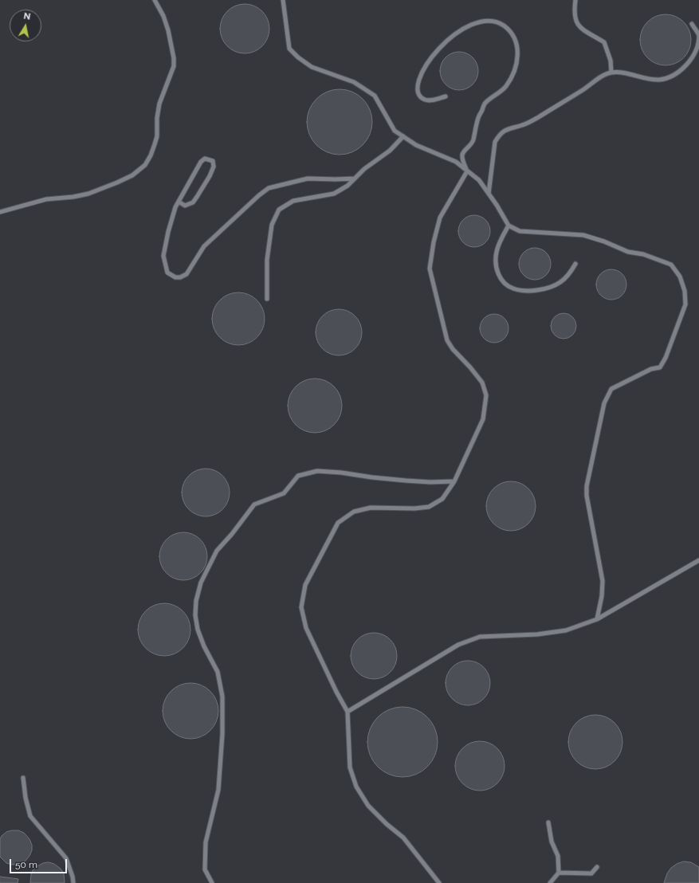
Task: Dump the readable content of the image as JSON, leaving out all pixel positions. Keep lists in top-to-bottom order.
{
  "scale_bar": "50 m",
  "north": "top"
}
